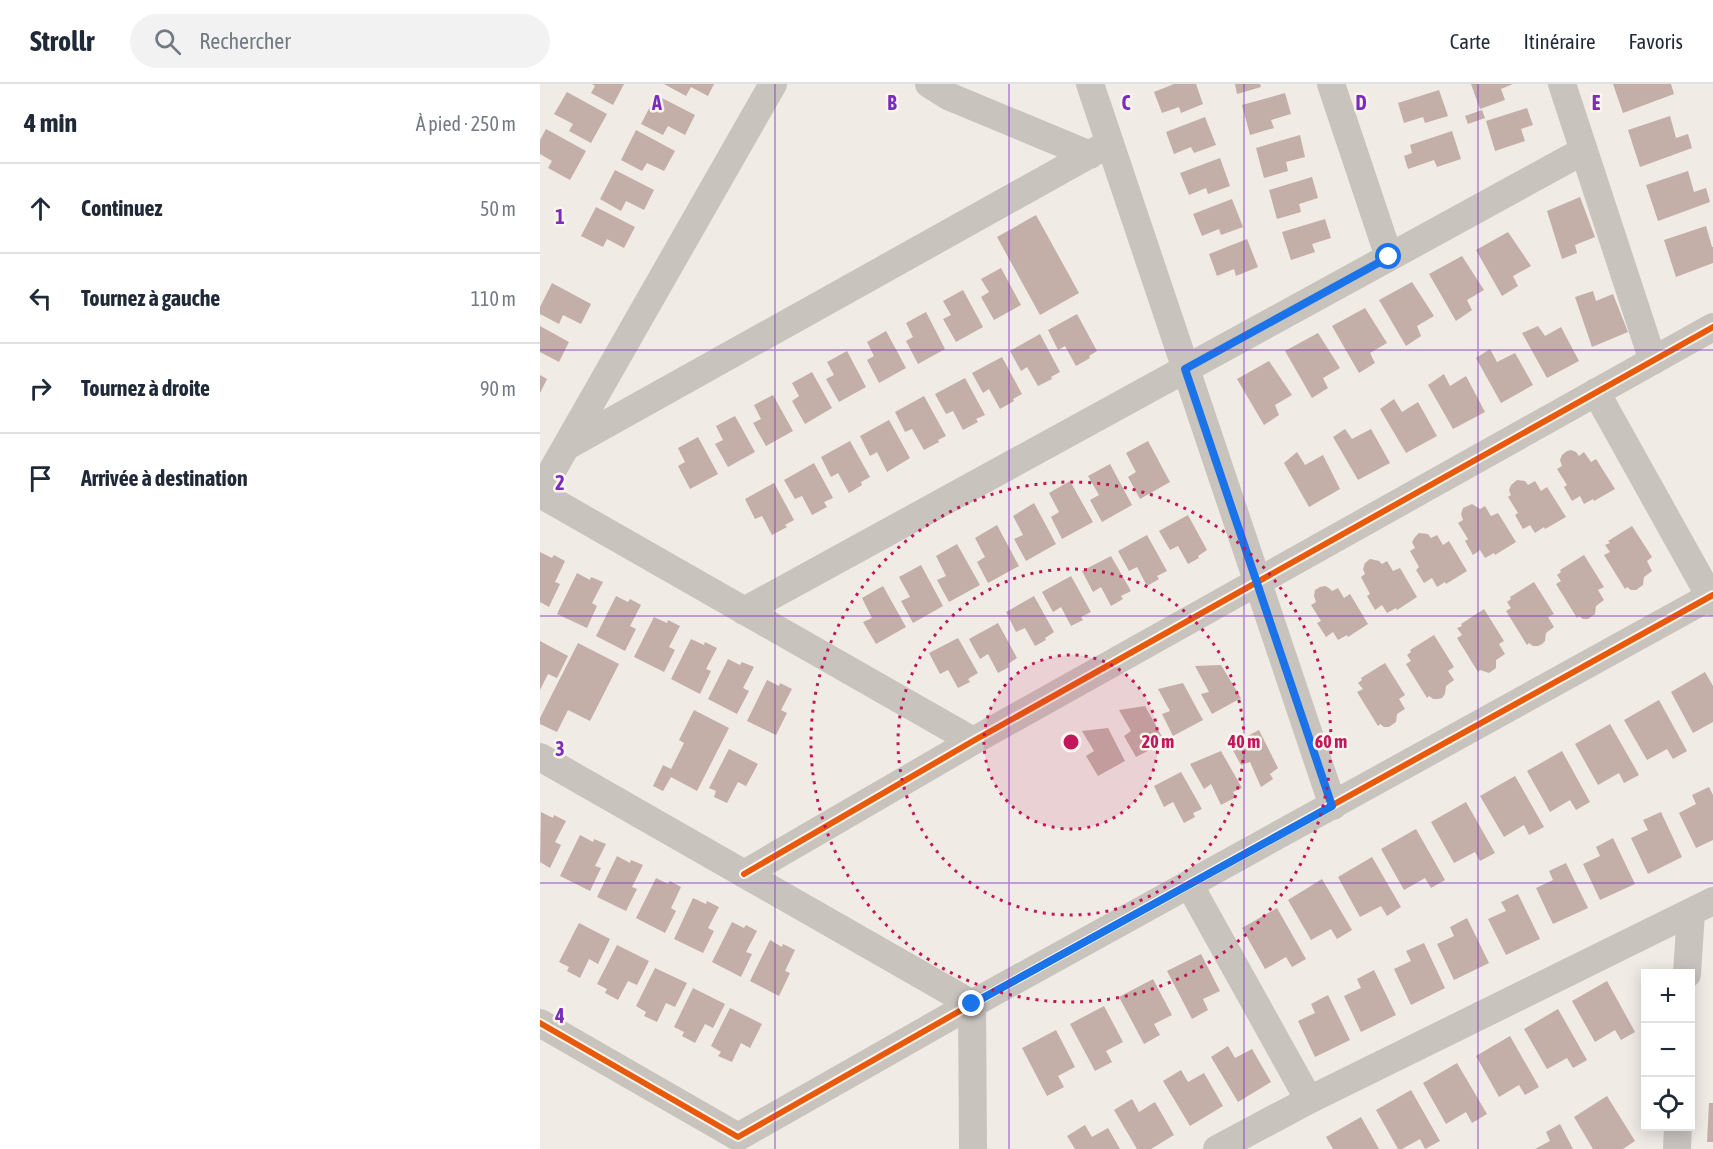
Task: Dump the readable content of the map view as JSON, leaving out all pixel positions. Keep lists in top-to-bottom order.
{
  "page": {
    "header": "Strollr",
    "search": "Rechercher",
    "nav": ["Carte", "Itinéraire", "Favoris"],
    "heading": ["4 min", "À pied · 250 m"],
    "list": [
      ["Continuez", "50 m"],
      ["Tournez à gauche", "110 m"],
      ["Tournez à droite", "90 m"],
      "Arrivée à destination"
    ],
    "map_buttons": ["+", "−"]
  },
  "grid": {
    "columns": [
      "A",
      "B",
      "C",
      "D",
      "E"
    ],
    "rows": [
      "1",
      "2",
      "3",
      "4"
    ]
  },
  "rings": ["20 m", "40 m", "60 m"]
}
